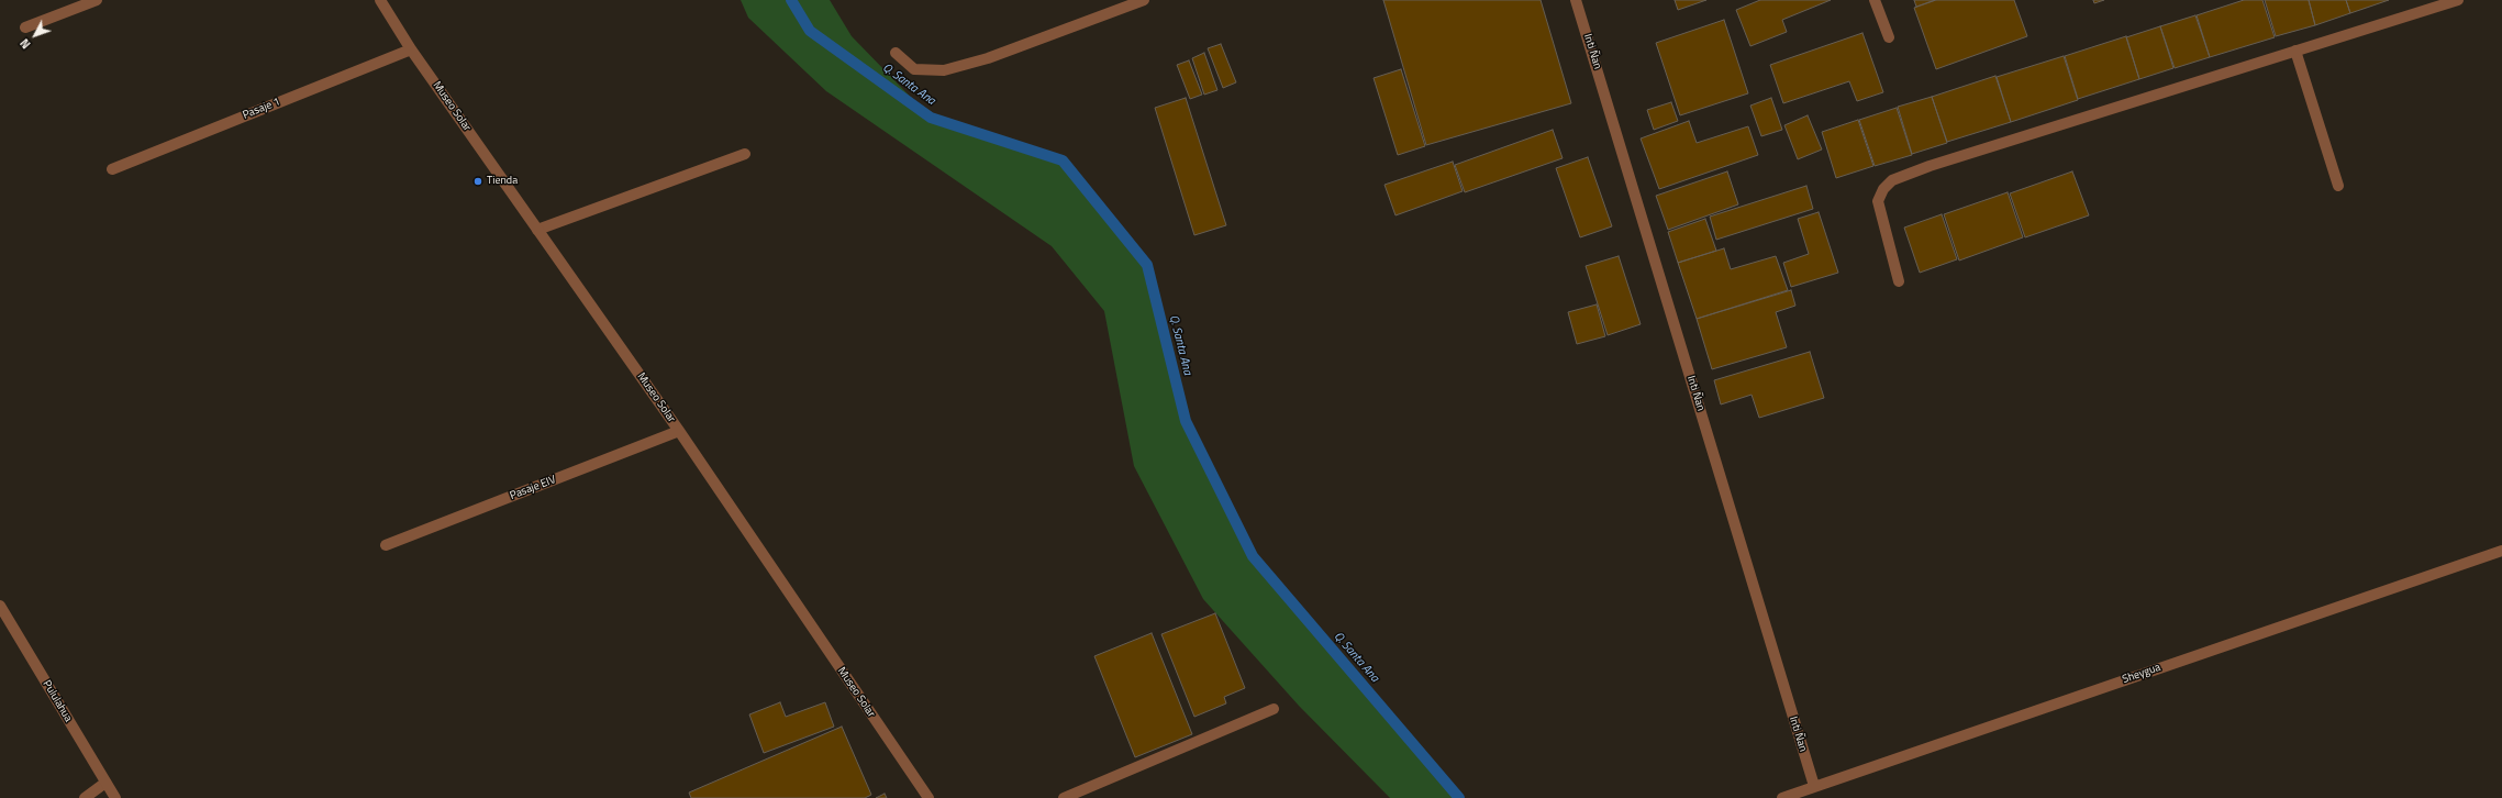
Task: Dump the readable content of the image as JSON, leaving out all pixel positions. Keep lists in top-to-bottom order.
{
  "streets": {
    "street": [
      "Inti Ñan",
      "Museo Solar",
      "Pasaje 1",
      "Pasaje EIV",
      "Sheygua",
      "Pululahua"
    ]
  },
  "crossings": [
    ["Inti Ñan", "Sheygua"],
    ["Museo Solar", "Pasaje 1"],
    ["Museo Solar", "Pasaje EIV"]
  ],
  "water": ["Q. Santa Ana"],
  "places": ["Tienda"],
  "north": "bottom left"
}
